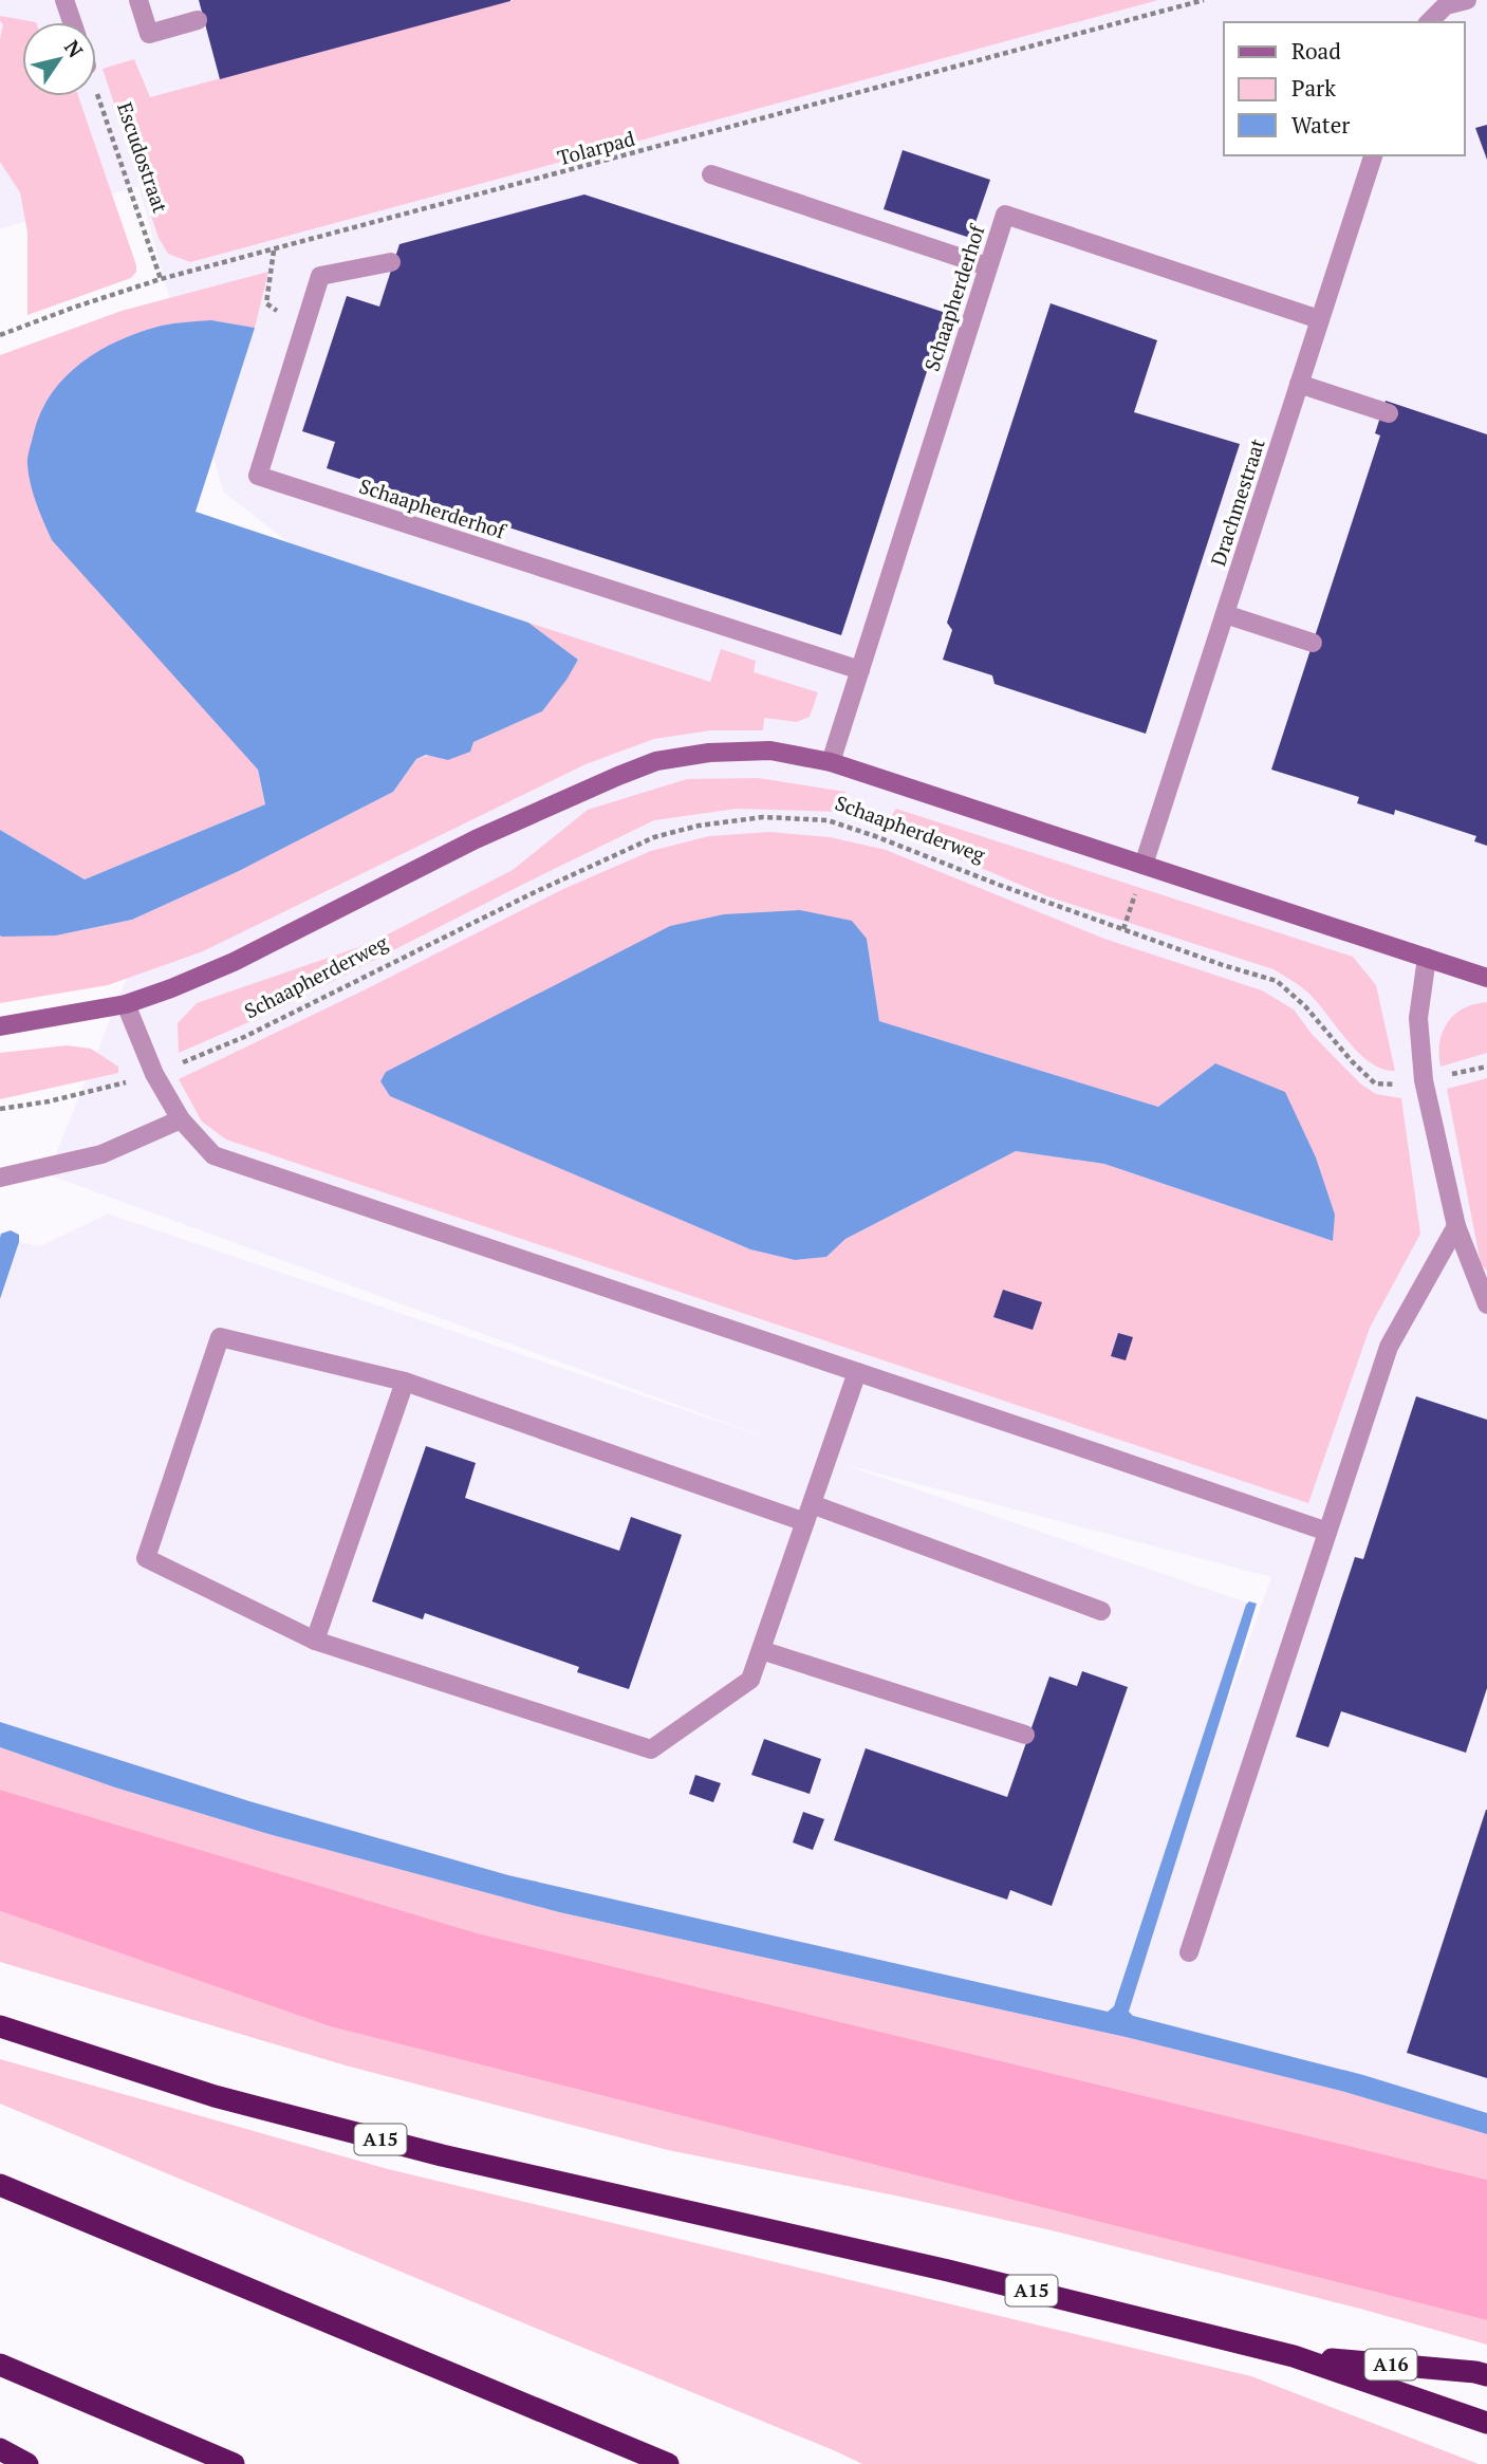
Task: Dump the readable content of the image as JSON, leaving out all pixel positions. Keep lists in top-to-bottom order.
{
  "streets": {
    "highway": ["A15", "A16"],
    "street": ["Schaapherderhof", "Drachmestraat", "Schaapherderweg"],
    "path": ["Tolarpad", "Escudostraat"]
  },
  "crossings": [
    ["Tolarpad", "Escudostraat"],
    ["Schaapherderhof", "Drachmestraat"],
    ["Schaapherderhof", "Schaapherderweg"],
    ["Drachmestraat", "Schaapherderweg"],
    ["A15", "A16"]
  ],
  "legend": ["Road", "Park", "Water"],
  "north": "top right"
}
